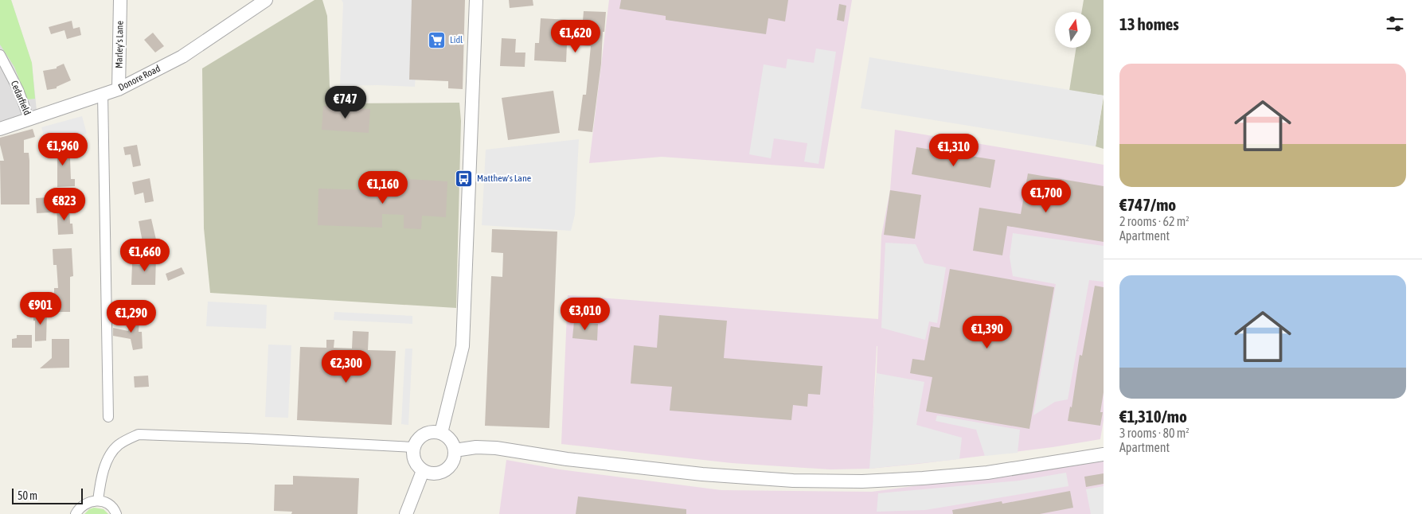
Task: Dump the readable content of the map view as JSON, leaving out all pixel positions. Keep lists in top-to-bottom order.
{
  "streets": {
    "street": ["Marley's Lane", "Donore Road", "Cedarfield"]
  },
  "crossings": [
    ["Marley's Lane", "Donore Road"],
    ["Donore Road", "Cedarfield"]
  ],
  "places": {
    "supermarket": ["Lidl"],
    "bus stop": ["Matthew's Lane"]
  },
  "scale_bar": "50 m",
  "north": "top",
  "page": {
    "heading": "13 homes",
    "price": [
      "€1,620",
      "€747",
      "€1,960",
      "€1,310",
      "€1,160",
      "€1,700",
      "€823",
      "€1,660",
      "€901",
      "€3,010",
      "€1,290",
      "€1,390",
      "€2,300"
    ],
    "list": [
      {
        "name": "€747/mo",
        "note": "2 rooms · 62 m² · Apartment"
      },
      {
        "name": "€1,310/mo",
        "note": "3 rooms · 80 m² · Apartment"
      }
    ],
    "scale": "50 m"
  }
}
